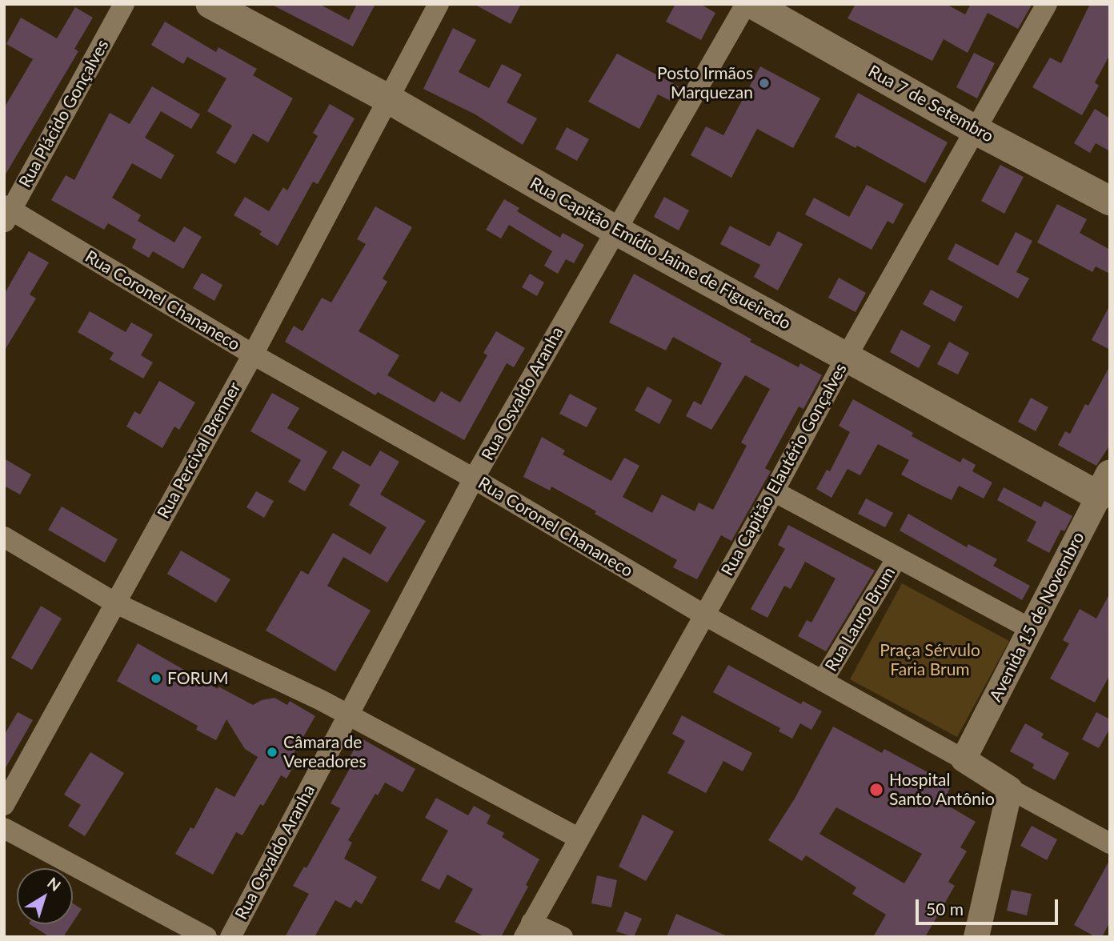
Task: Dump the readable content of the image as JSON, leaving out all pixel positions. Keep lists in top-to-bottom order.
{
  "streets": {
    "main road": ["Rua 7 de Setembro", "Rua Capitão Emídio Jaime de Figueiredo"],
    "street": [
      "Rua Plácido Gonçalves",
      "Rua Coronel Chananeco",
      "Rua Osvaldo Aranha",
      "Rua Percival Brenner",
      "Rua Capitão Elautério Gonçalves",
      "Avenida 15 de Novembro",
      "Rua Lauro Brum"
    ]
  },
  "crossings": [
    ["Rua 7 de Setembro", "Rua Capitão Elautério Gonçalves"],
    ["Rua Plácido Gonçalves", "Rua Coronel Chananeco"],
    ["Rua Capitão Emídio Jaime de Figueiredo", "Rua Osvaldo Aranha"],
    ["Rua Capitão Emídio Jaime de Figueiredo", "Rua Percival Brenner"],
    ["Rua Capitão Emídio Jaime de Figueiredo", "Rua Capitão Elautério Gonçalves"],
    ["Rua Capitão Emídio Jaime de Figueiredo", "Avenida 15 de Novembro"],
    ["Rua Coronel Chananeco", "Rua Osvaldo Aranha"],
    ["Rua Coronel Chananeco", "Rua Percival Brenner"],
    ["Rua Coronel Chananeco", "Rua Capitão Elautério Gonçalves"],
    ["Rua Coronel Chananeco", "Avenida 15 de Novembro"],
    ["Rua Coronel Chananeco", "Rua Lauro Brum"]
  ],
  "parks": ["Praça Sérvulo Faria Brum"],
  "places": [
    "Posto Irmãos Marquezan",
    "FORUM",
    "Câmara de Vereadores",
    "Hospital Santo Antônio"
  ],
  "scale_bar": "50 m",
  "north": "top right"
}
